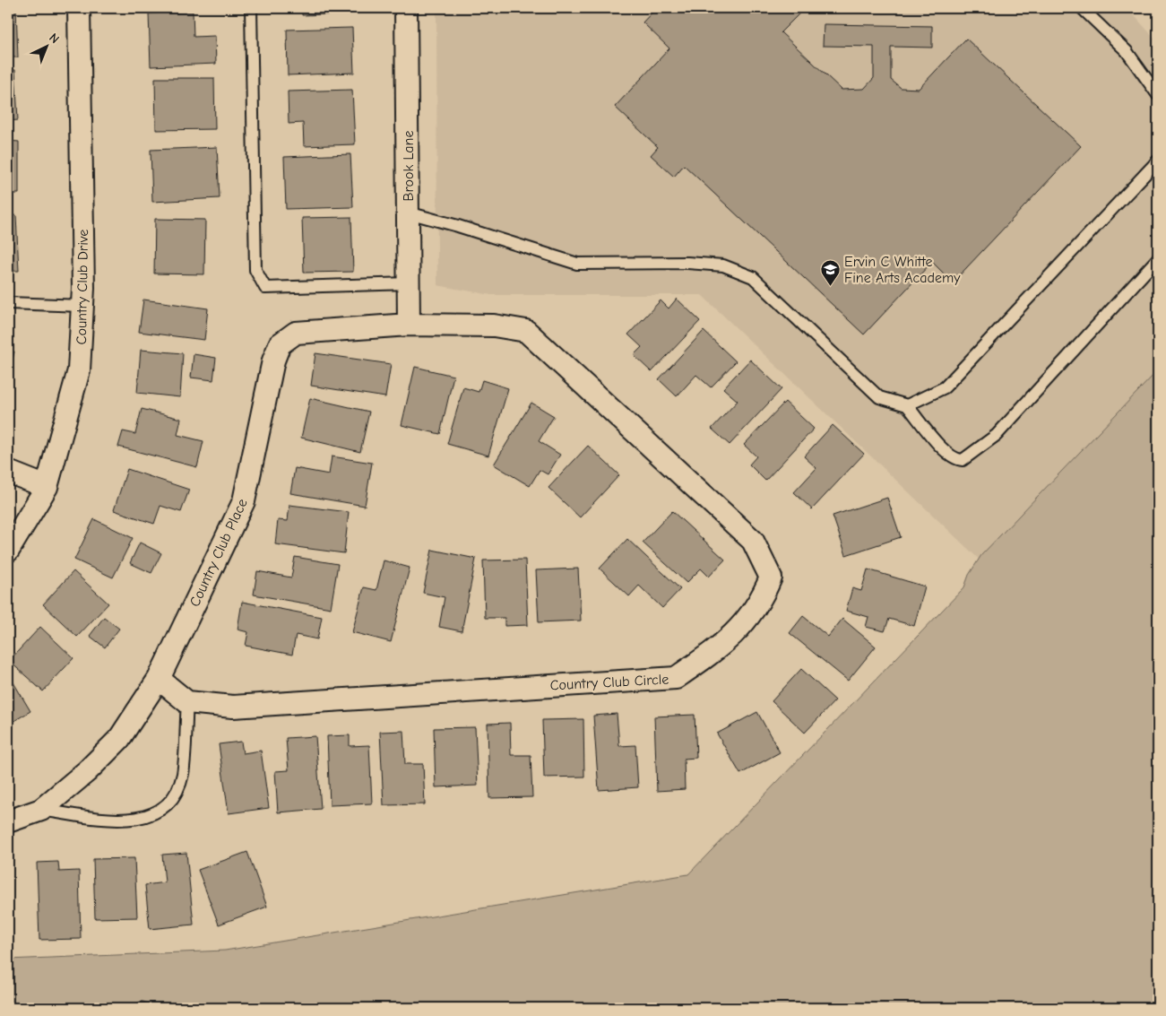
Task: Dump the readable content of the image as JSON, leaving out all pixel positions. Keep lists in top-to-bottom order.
{
  "streets": {
    "street": [
      "Brook Lane",
      "Country Club Drive",
      "Country Club Place",
      "Country Club Circle"
    ]
  },
  "crossings": [
    ["Brook Lane", "Country Club Place"],
    ["Brook Lane", "Country Club Circle"],
    ["Country Club Place", "Country Club Circle"]
  ],
  "places": {
    "school or university": ["Ervin C Whitte Fine Arts Academy"]
  },
  "north": "top right"
}
